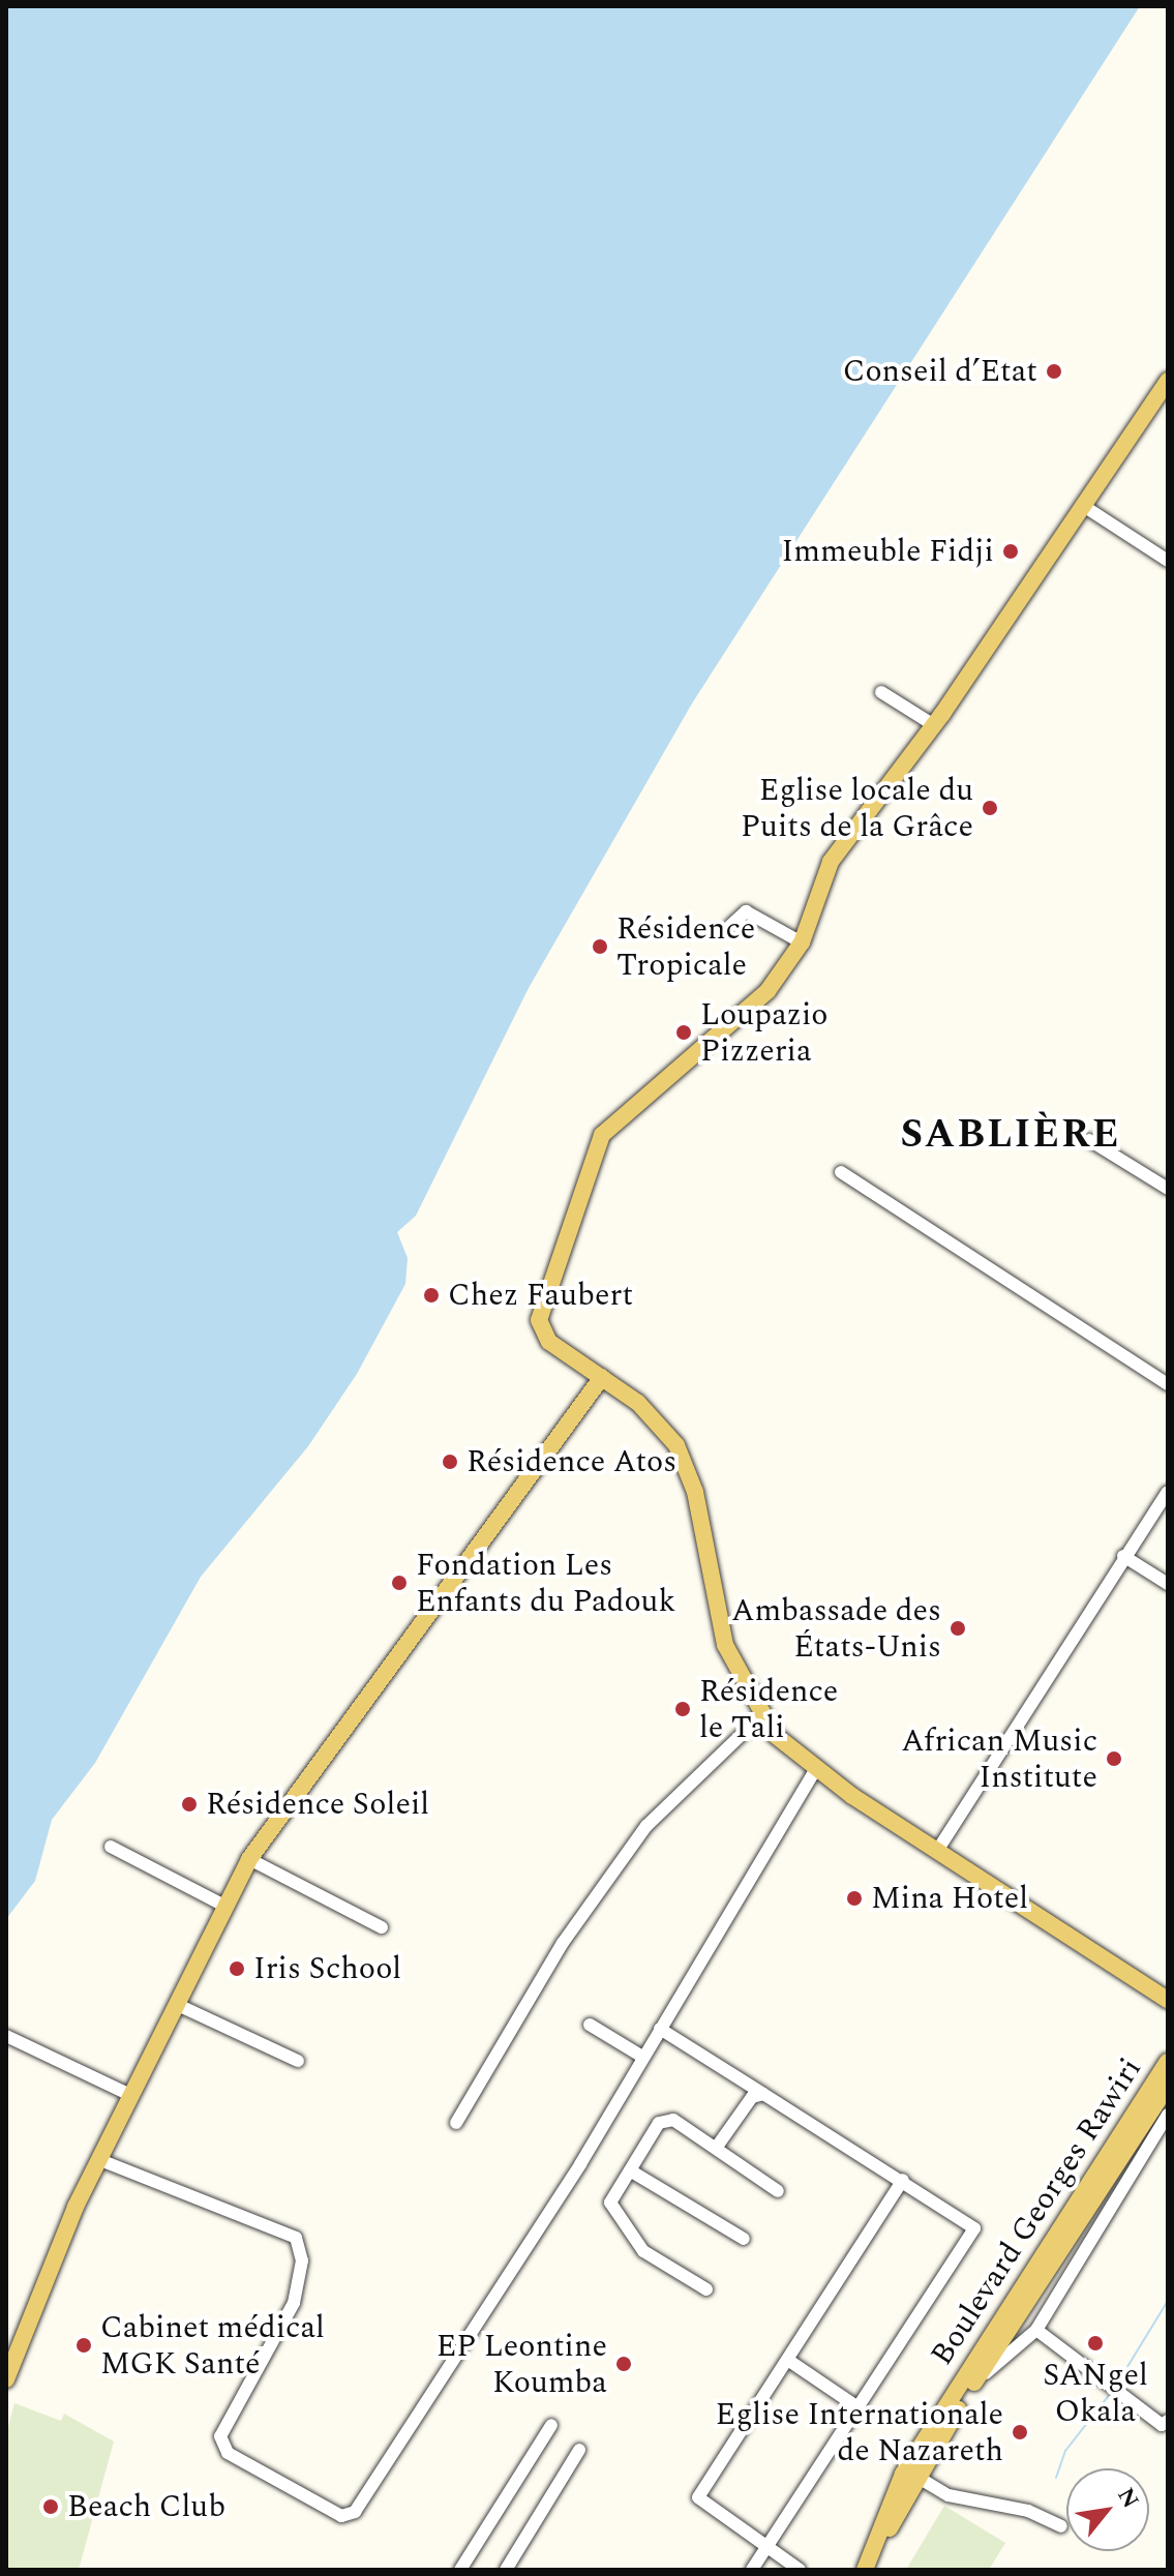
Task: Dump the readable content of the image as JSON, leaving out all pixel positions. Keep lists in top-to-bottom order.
{
  "streets": {
    "main road": ["Boulevard Georges Rawiri"]
  },
  "districts": ["SABLIÈRE"],
  "places": [
    "Conseil d’Etat",
    "Immeuble Fidji",
    "Eglise locale du Puits de la Grâce",
    "Résidence Tropicale",
    "Loupazio Pizzeria",
    "Chez Faubert",
    "Résidence Atos",
    "Fondation Les Enfants du Padouk",
    "Ambassade des États-Unis",
    "Résidence le Tali",
    "African Music Institute",
    "Résidence Soleil",
    "Mina Hotel",
    "Iris School",
    "SANgel Okala",
    "Cabinet médical MGK Santé",
    "EP Leontine Koumba",
    "Eglise Internationale de Nazareth",
    "Beach Club"
  ],
  "north": "top right"
}
